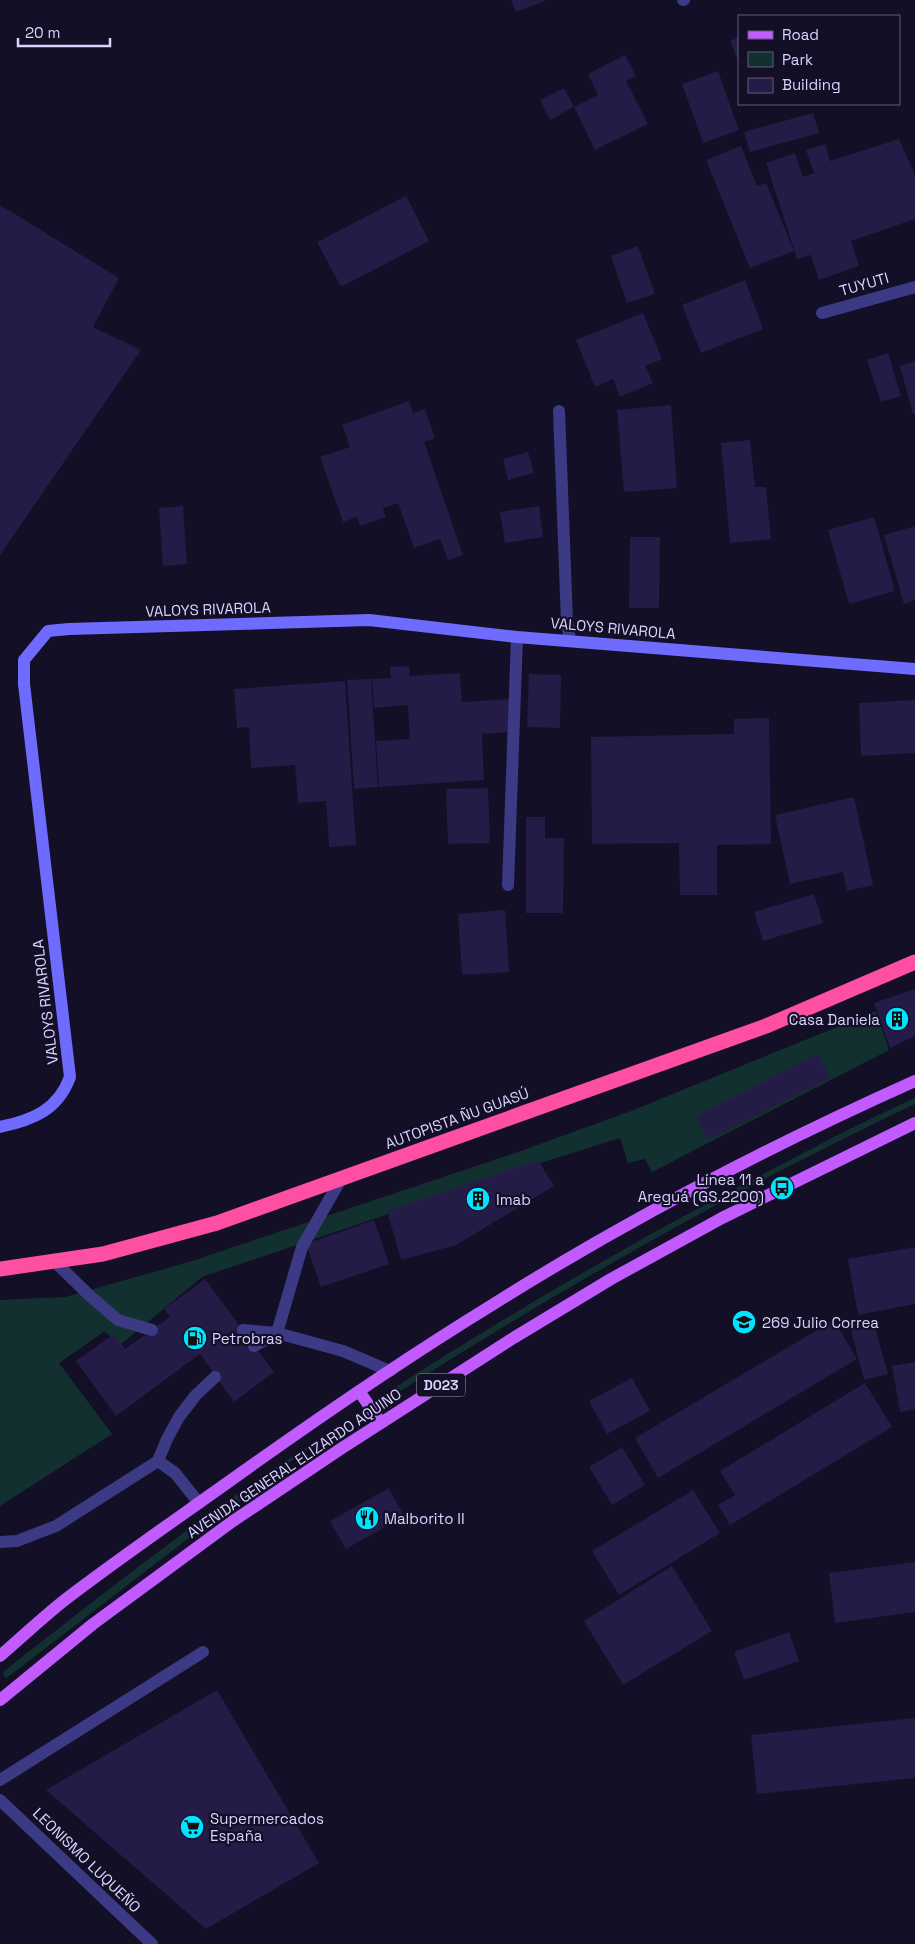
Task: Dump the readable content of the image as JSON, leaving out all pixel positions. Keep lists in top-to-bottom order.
{
  "streets": {
    "highway": ["AUTOPISTA ÑU GUASÚ"],
    "main road": ["D023", "AVENIDA GENERAL ELIZARDO AQUINO"],
    "street": ["TUYUTI", "VALOYS RIVAROLA", "LEONISMO LUQUEÑO"]
  },
  "places": {
    "building": ["Casa Daniela", "Imab"],
    "bus stop": ["Línea 11 a Areguá (GS.2200)"],
    "school or university": ["269 Julio Correa"],
    "fuel station": ["Petrobras"],
    "restaurant": ["Malborito II"],
    "supermarket": ["Supermercados España"]
  },
  "legend": ["Road", "Park", "Building"],
  "scale_bar": "20 m"
}
